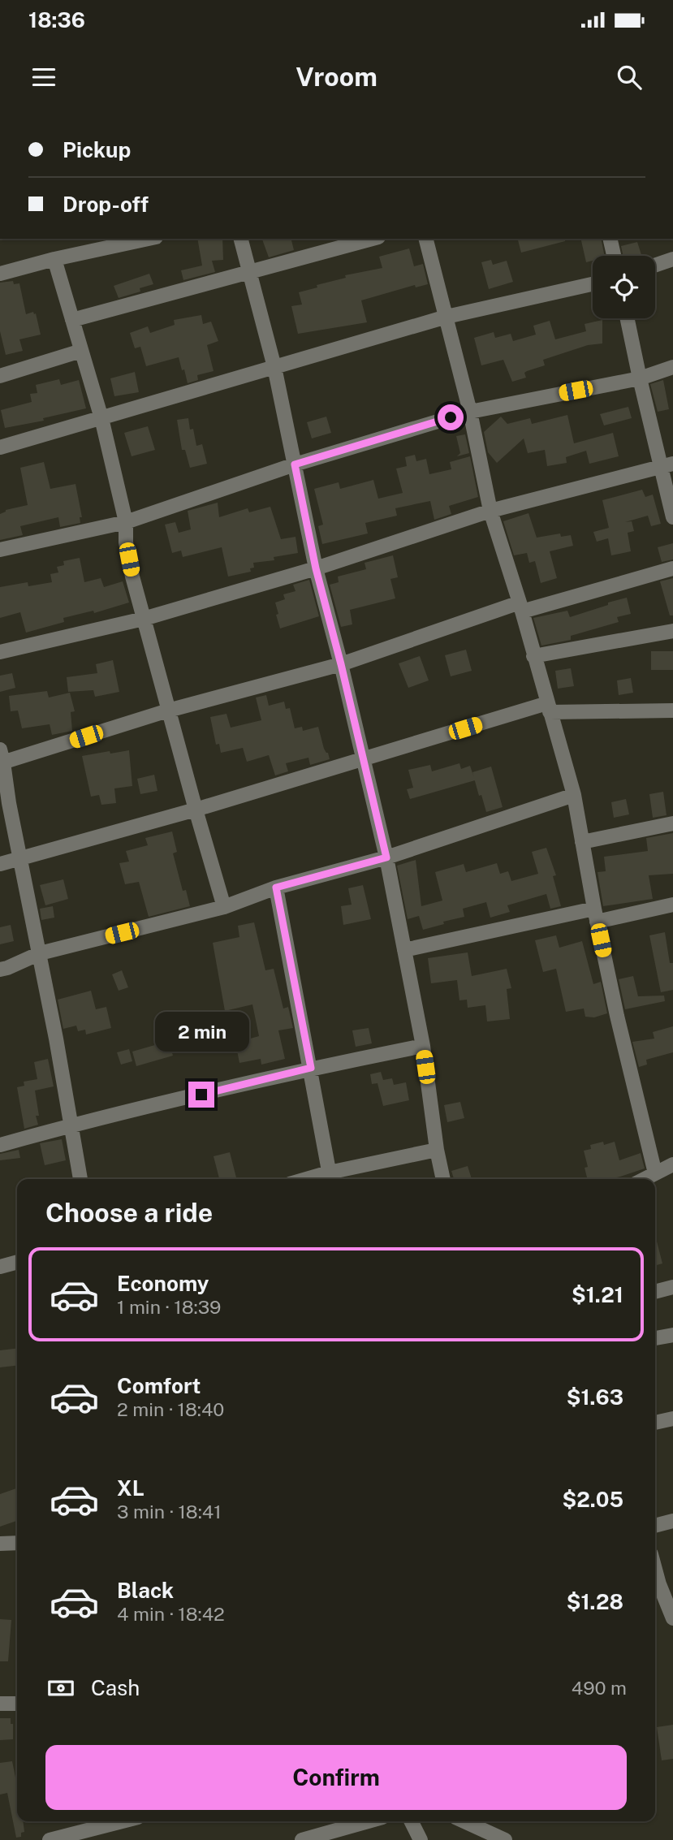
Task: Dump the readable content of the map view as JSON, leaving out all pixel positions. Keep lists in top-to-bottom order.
{
  "page": {
    "status": "18:36",
    "header": "Vroom",
    "banner": ["Pickup", "Drop-off"],
    "bubble": "2 min",
    "heading": "Choose a ride",
    "list": [
      {
        "name": "Economy",
        "note": "1 min · 18:39",
        "value": "$1.21"
      },
      {
        "name": "Comfort",
        "note": "2 min · 18:40",
        "value": "$1.63"
      },
      {
        "name": "XL",
        "note": "3 min · 18:41",
        "value": "$2.05"
      },
      {
        "name": "Black",
        "note": "4 min · 18:42",
        "value": "$1.28"
      }
    ],
    "pay": ["Cash", "490 m"],
    "buttons": "Confirm"
  }
}
